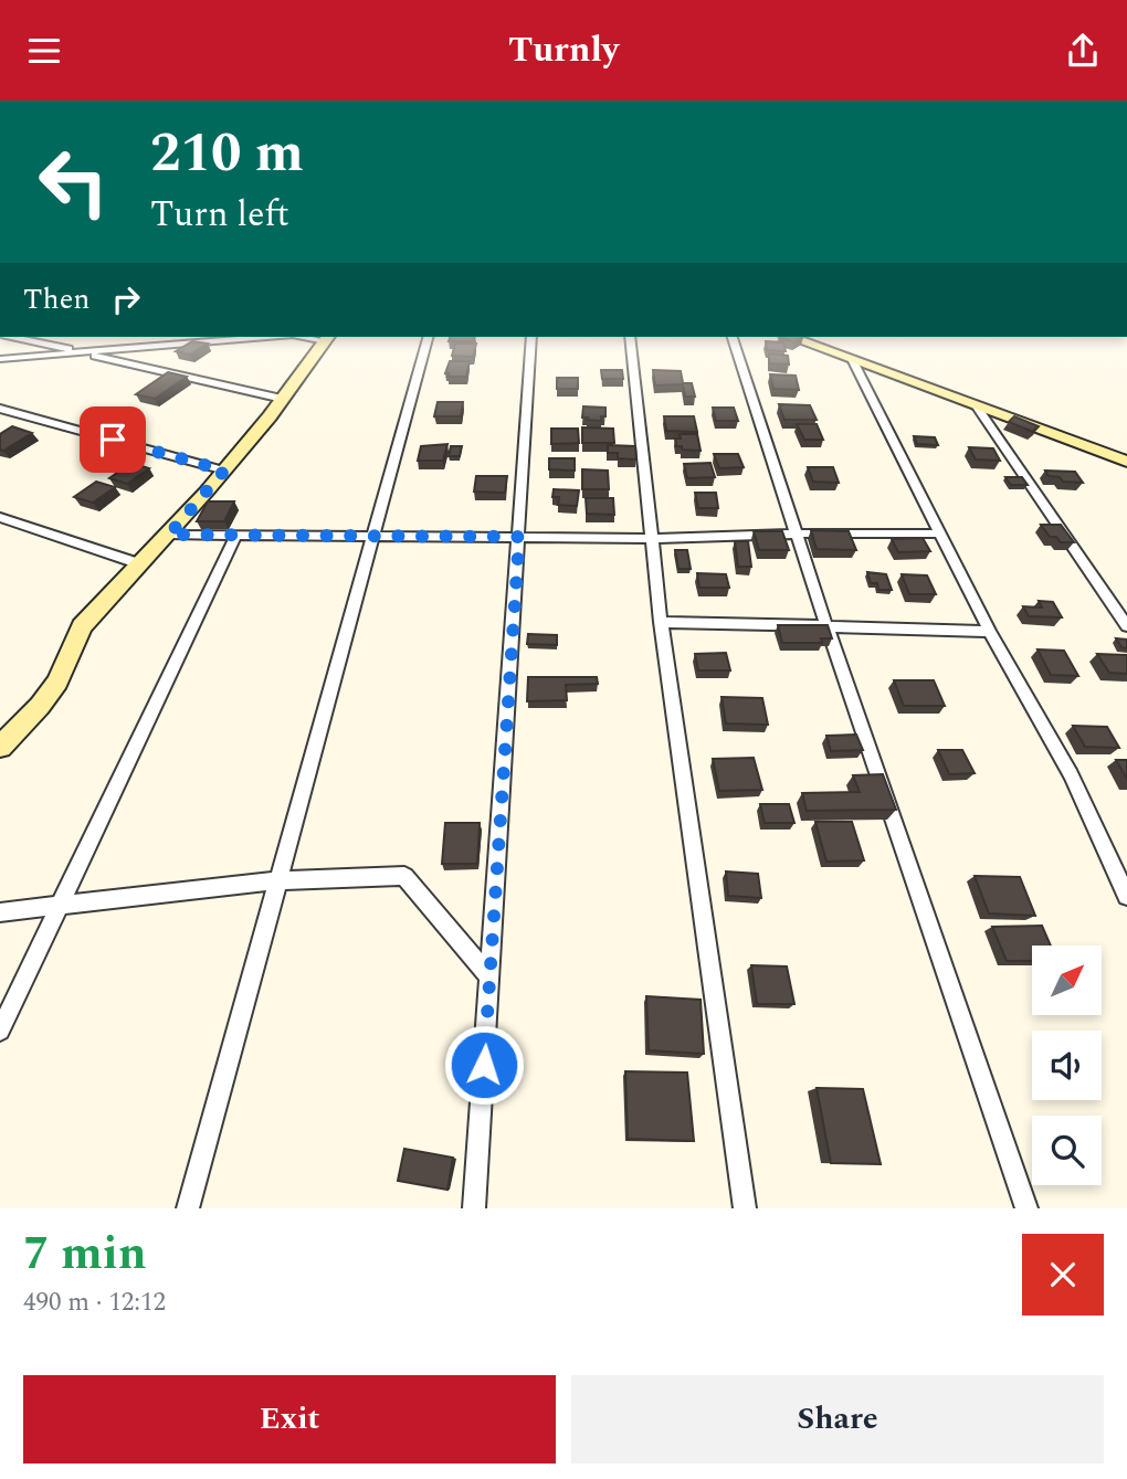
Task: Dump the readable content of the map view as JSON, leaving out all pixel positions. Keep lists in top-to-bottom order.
{
  "north": "top right",
  "page": {
    "header": "Turnly",
    "turn": ["210 m", "Turn left"],
    "then": "Then",
    "heading": ["7 min", "490 m · 12:12"],
    "buttons": ["Exit", "Share"]
  }
}
